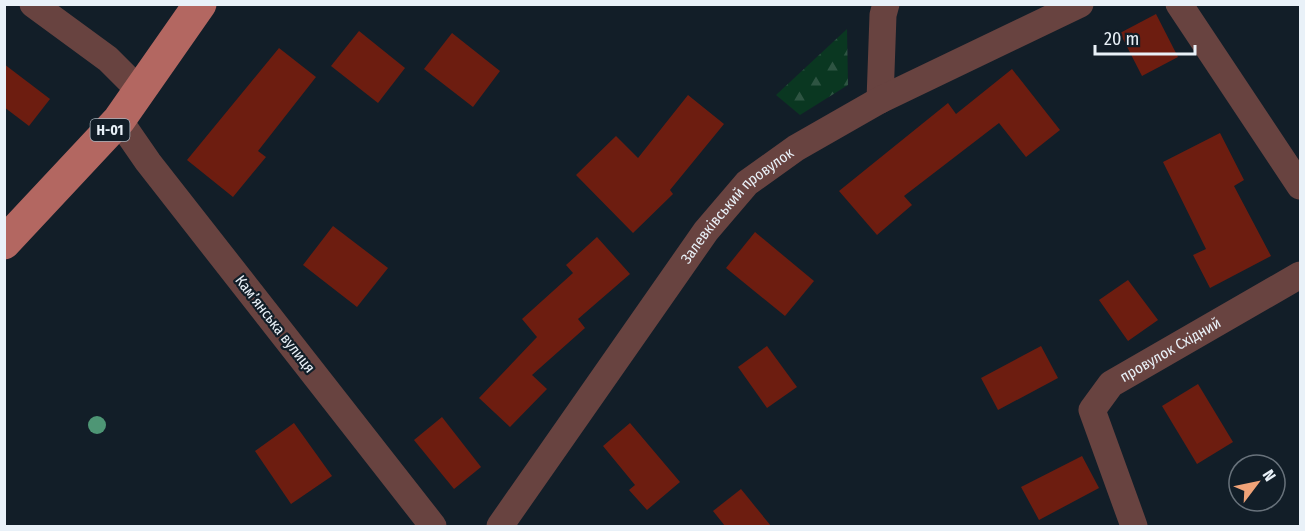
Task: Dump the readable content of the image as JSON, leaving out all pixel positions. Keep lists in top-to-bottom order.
{
  "streets": {
    "main road": ["Н-01"],
    "street": ["Залевківський провулок", "Камʼянська вулиця", "провулок Східний"]
  },
  "crossings": [
    ["Н-01", "Камʼянська вулиця"]
  ],
  "scale_bar": "20 m",
  "north": "top right"
}
